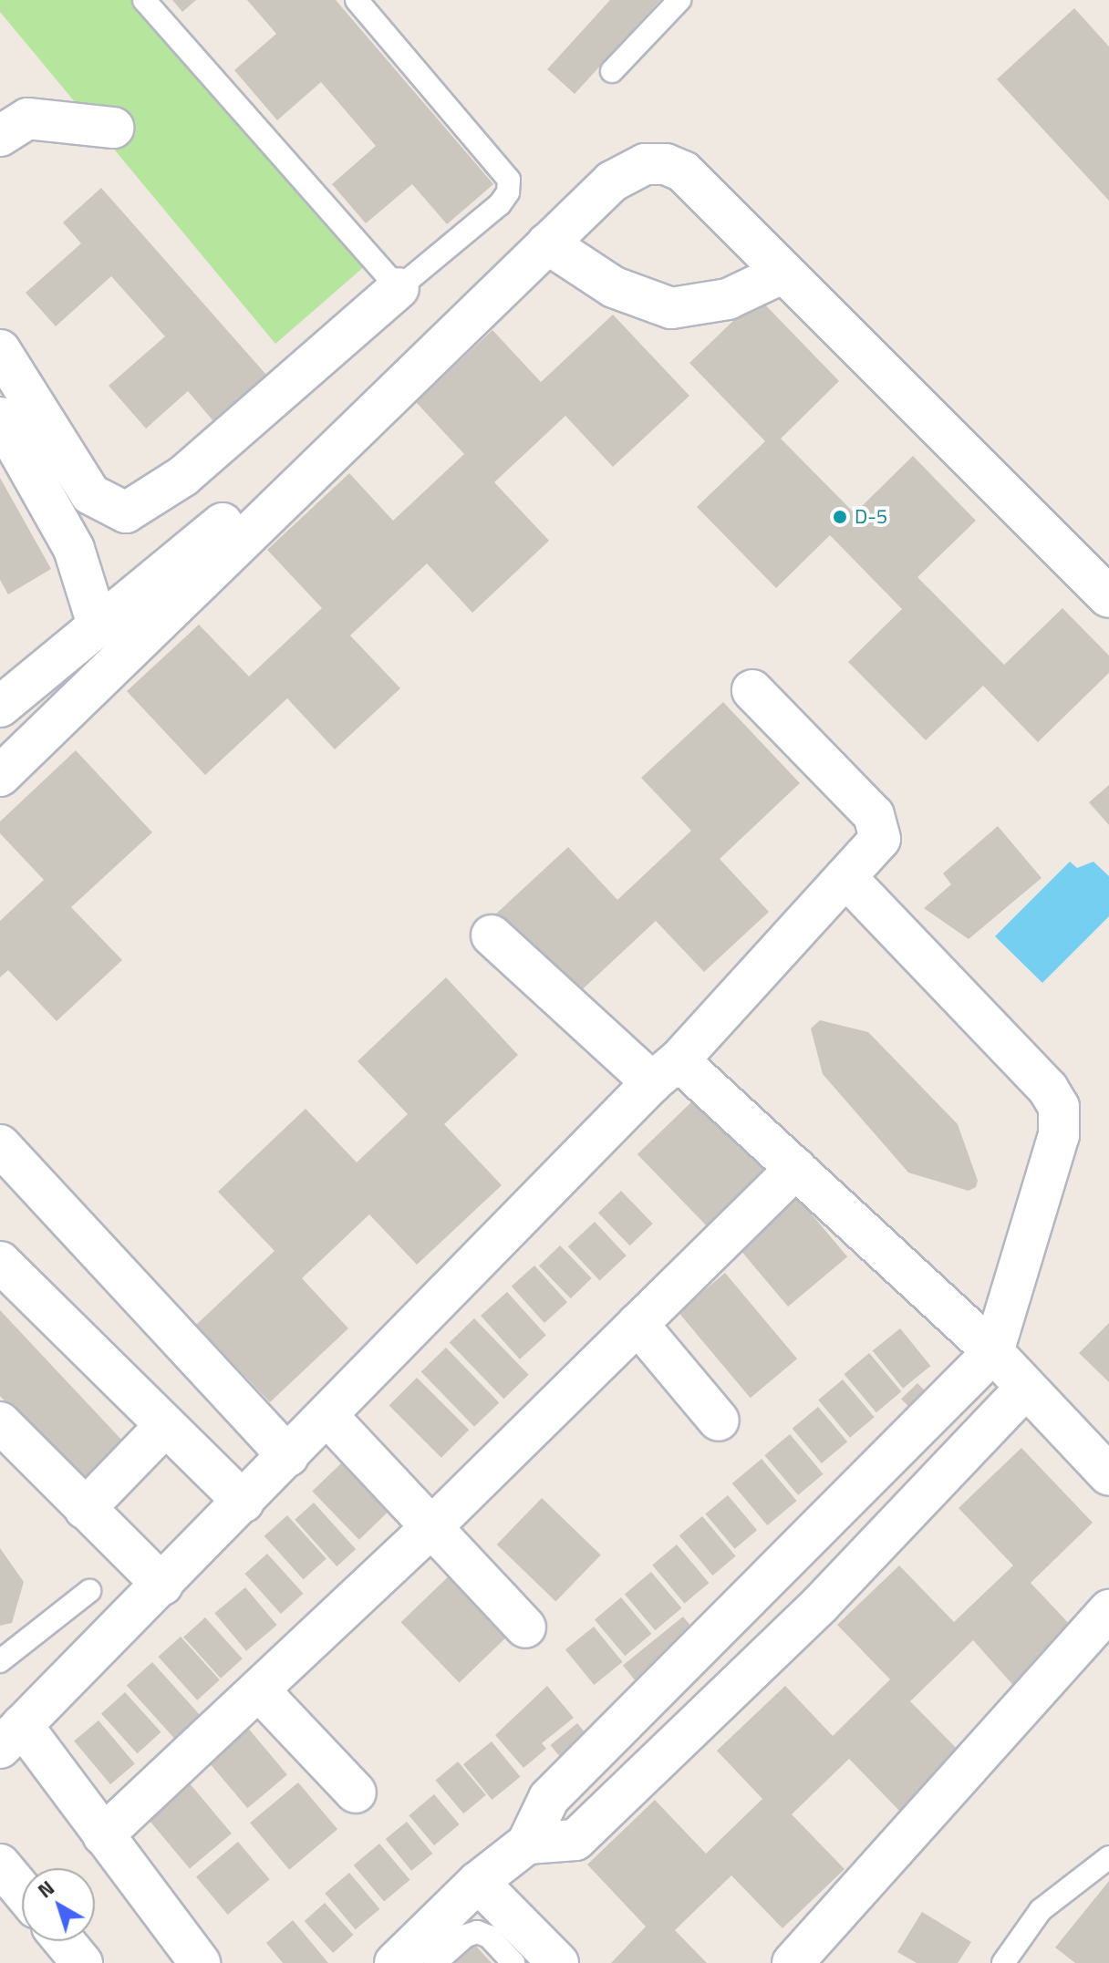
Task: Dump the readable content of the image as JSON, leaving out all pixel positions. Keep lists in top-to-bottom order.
{
  "places": ["D-5"],
  "north": "top left"
}
